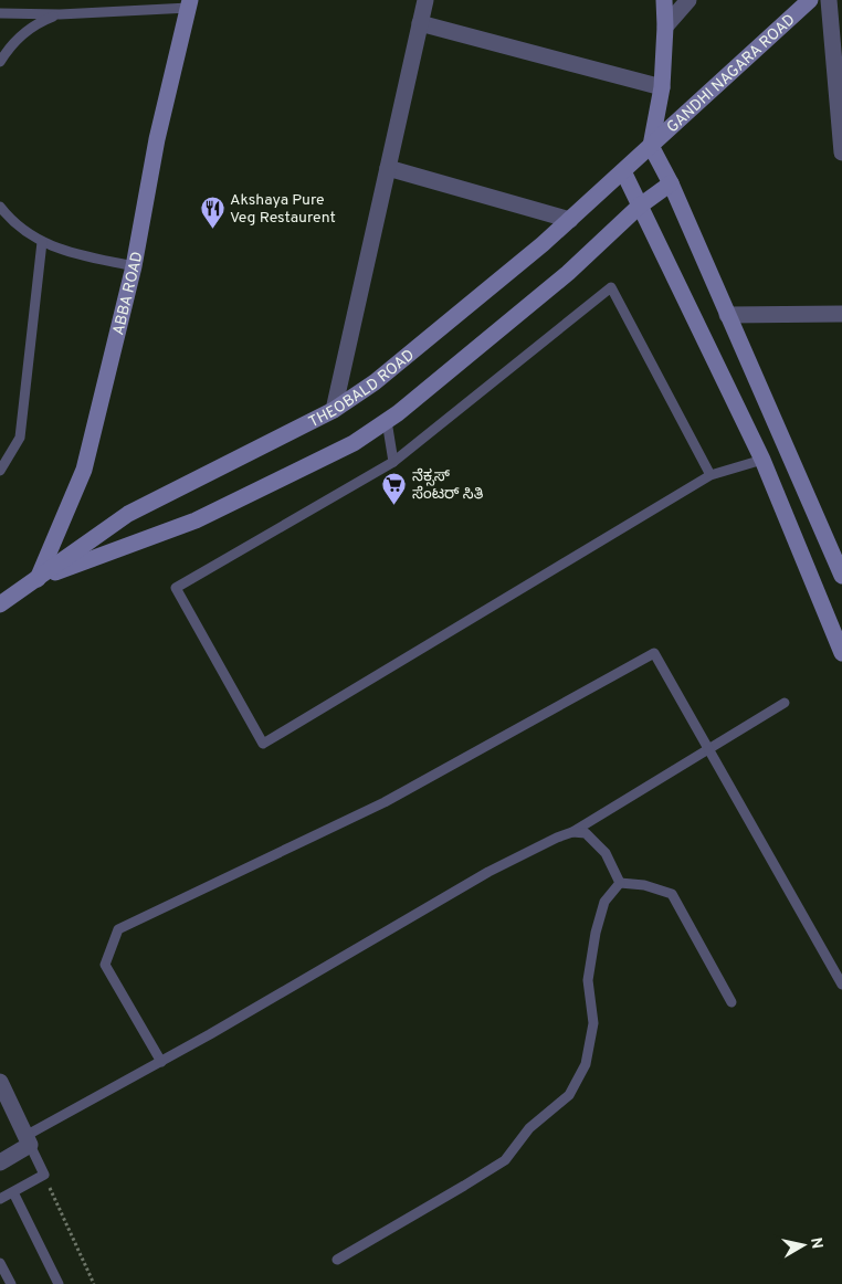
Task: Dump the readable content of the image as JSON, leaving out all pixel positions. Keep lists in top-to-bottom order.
{
  "streets": {
    "main road": ["GANDHI NAGARA ROAD", "ABBA ROAD", "THEOBALD ROAD"]
  },
  "crossings": [
    ["GANDHI NAGARA ROAD", "THEOBALD ROAD"],
    ["ABBA ROAD", "THEOBALD ROAD"]
  ],
  "places": {
    "restaurant": ["Akshaya Pure Veg Restaurent"],
    "supermarket": ["ನೆಕ್ಸಸ್ ಸೆಂಟರ್ ಸಿತಿ"]
  },
  "north": "right"
}
